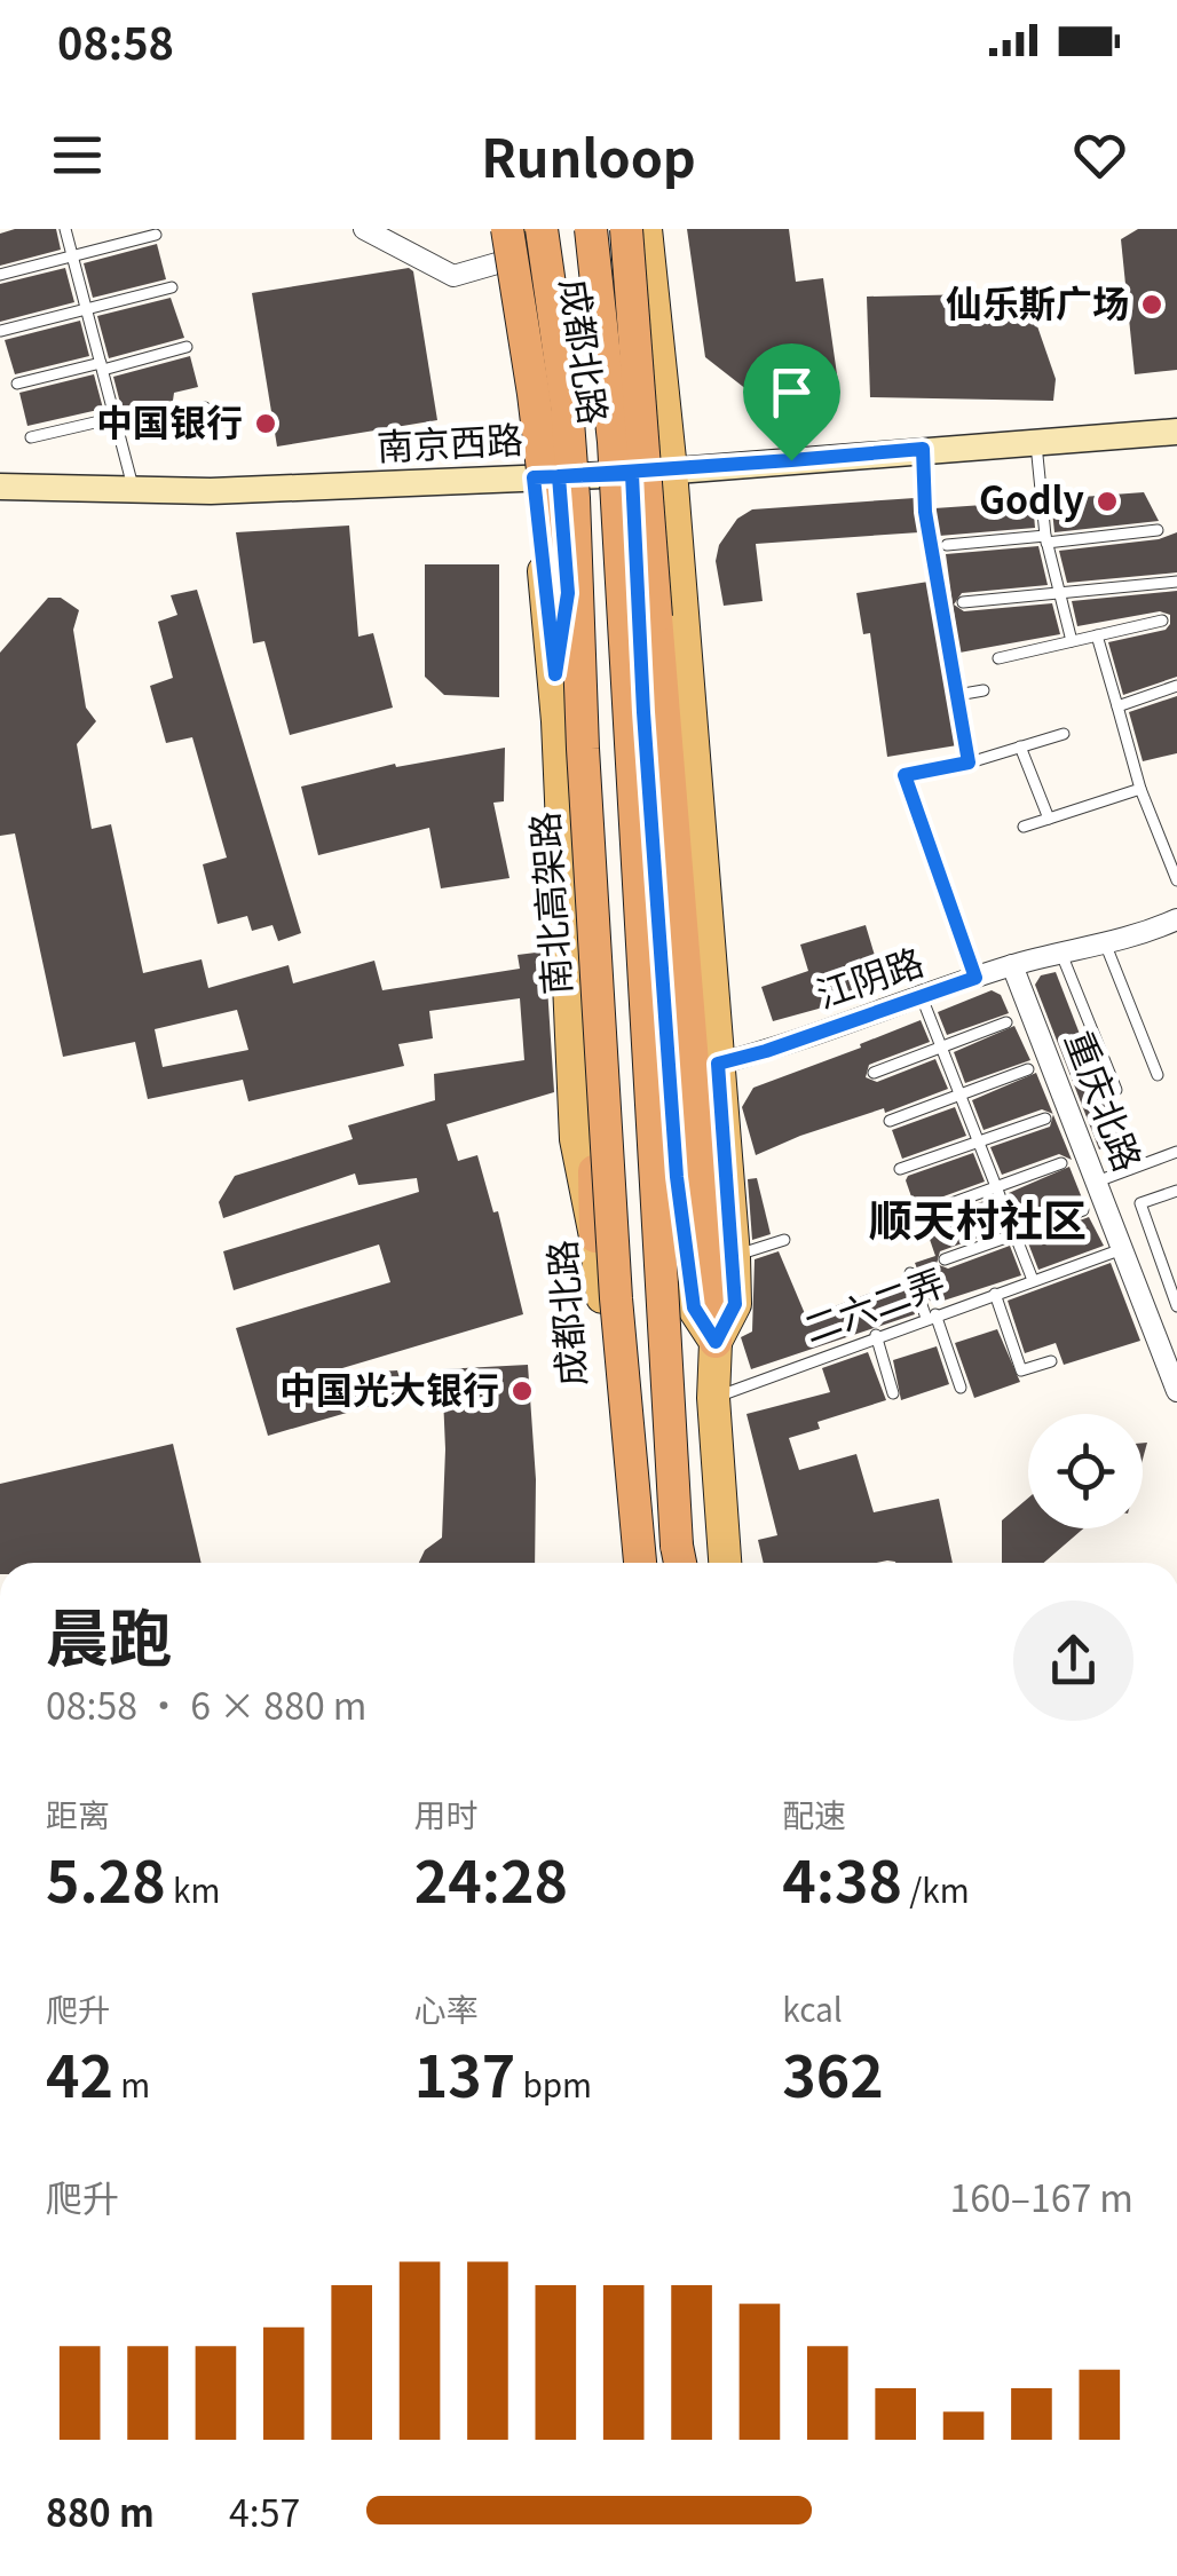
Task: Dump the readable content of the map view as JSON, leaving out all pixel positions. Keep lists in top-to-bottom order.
{
  "streets": {
    "highway": ["南北高架路"],
    "main road": ["成都北路", "南京西路"],
    "street": ["江阴路", "重庆北路"],
    "lane": ["二六二弄"]
  },
  "crossings": [
    ["成都北路", "南京西路"],
    ["成都北路", "二六二弄"],
    ["江阴路", "重庆北路"],
    ["重庆北路", "二六二弄"]
  ],
  "districts": ["顺天村社区"],
  "places": [
    "仙乐斯广场",
    "中国银行",
    "Godly",
    "中国光大银行"
  ],
  "page": {
    "status": "08:58",
    "header": "Runloop",
    "heading": ["晨跑", "08:58 · 6 × 880 m"],
    "stats": [
      ["距离", "5.28 km"],
      ["用时", "24:28"],
      ["配速", "4:38 /km"],
      ["爬升", "42 m"],
      ["心率", "137 bpm"],
      ["kcal", "362"]
    ],
    "chart": ["爬升", "160–167 m"],
    "list": [
      {
        "name": "880 m",
        "note": "4:57"
      }
    ]
  }
}
